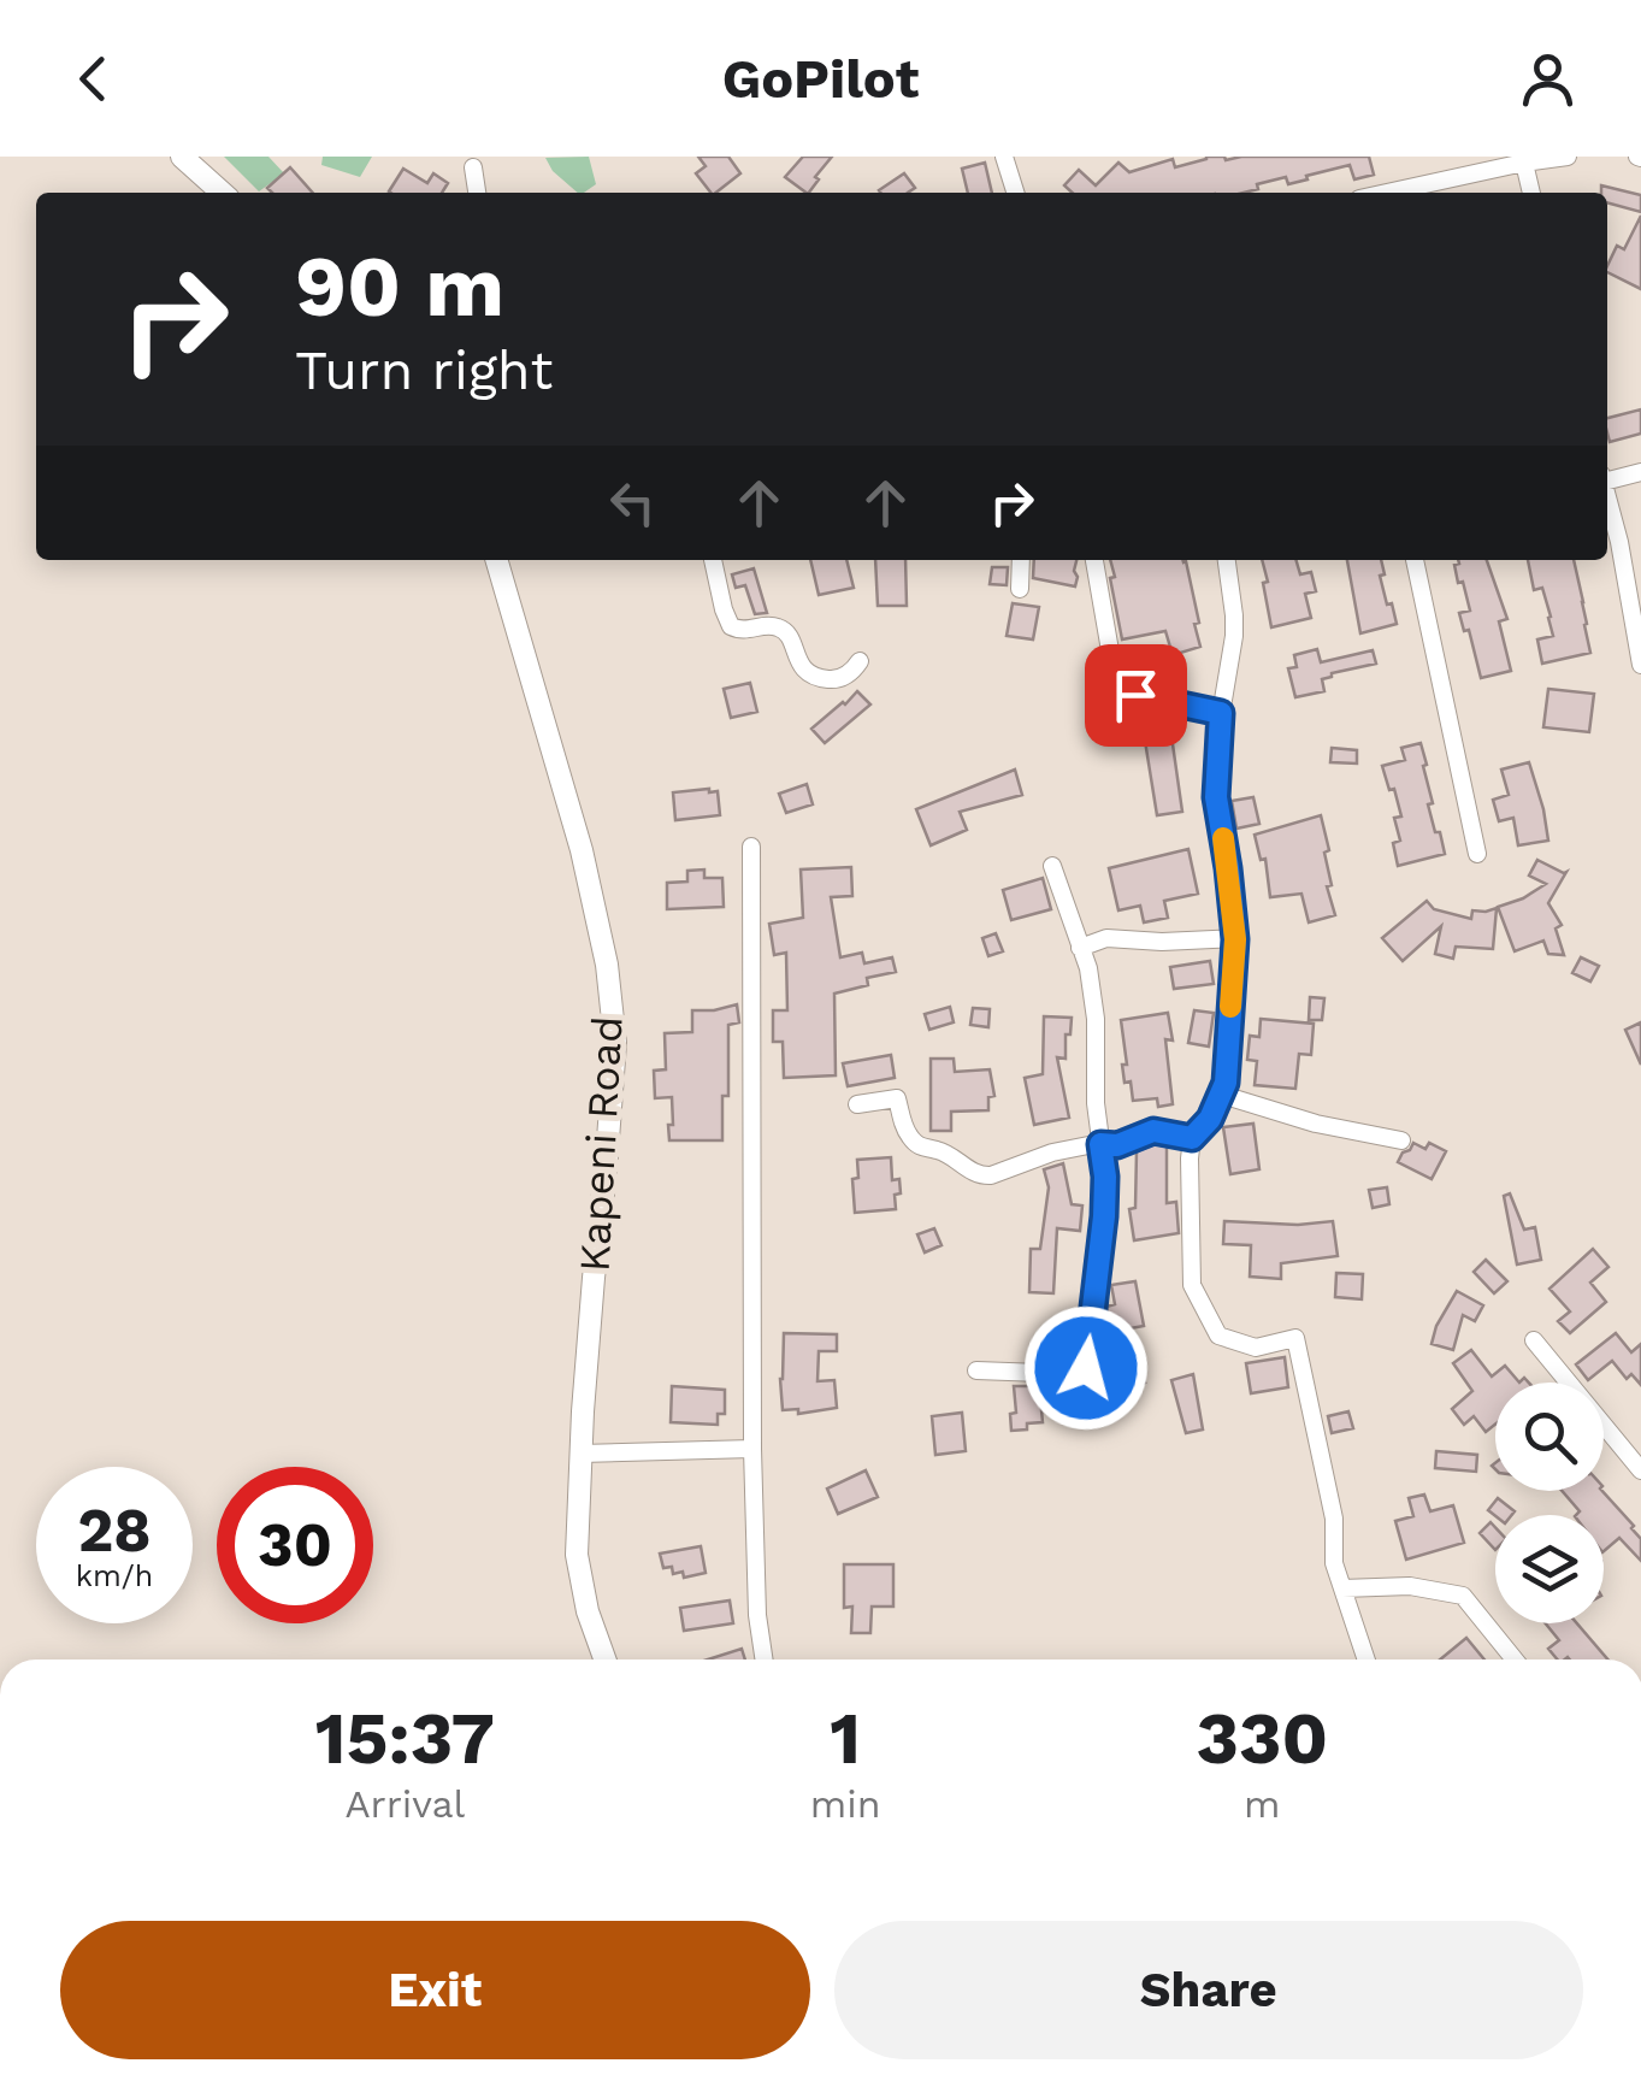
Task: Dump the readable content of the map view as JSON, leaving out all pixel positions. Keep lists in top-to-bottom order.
{
  "streets": {
    "main road": ["Kapeni Road"]
  },
  "page": {
    "header": "GoPilot",
    "turn": ["90 m", "Turn right"],
    "speed": "28 km/h",
    "limit": "30",
    "eta": [
      "15:37",
      "Arrival",
      "1",
      "min",
      "330",
      "m"
    ],
    "buttons": ["Exit", "Share"]
  }
}
